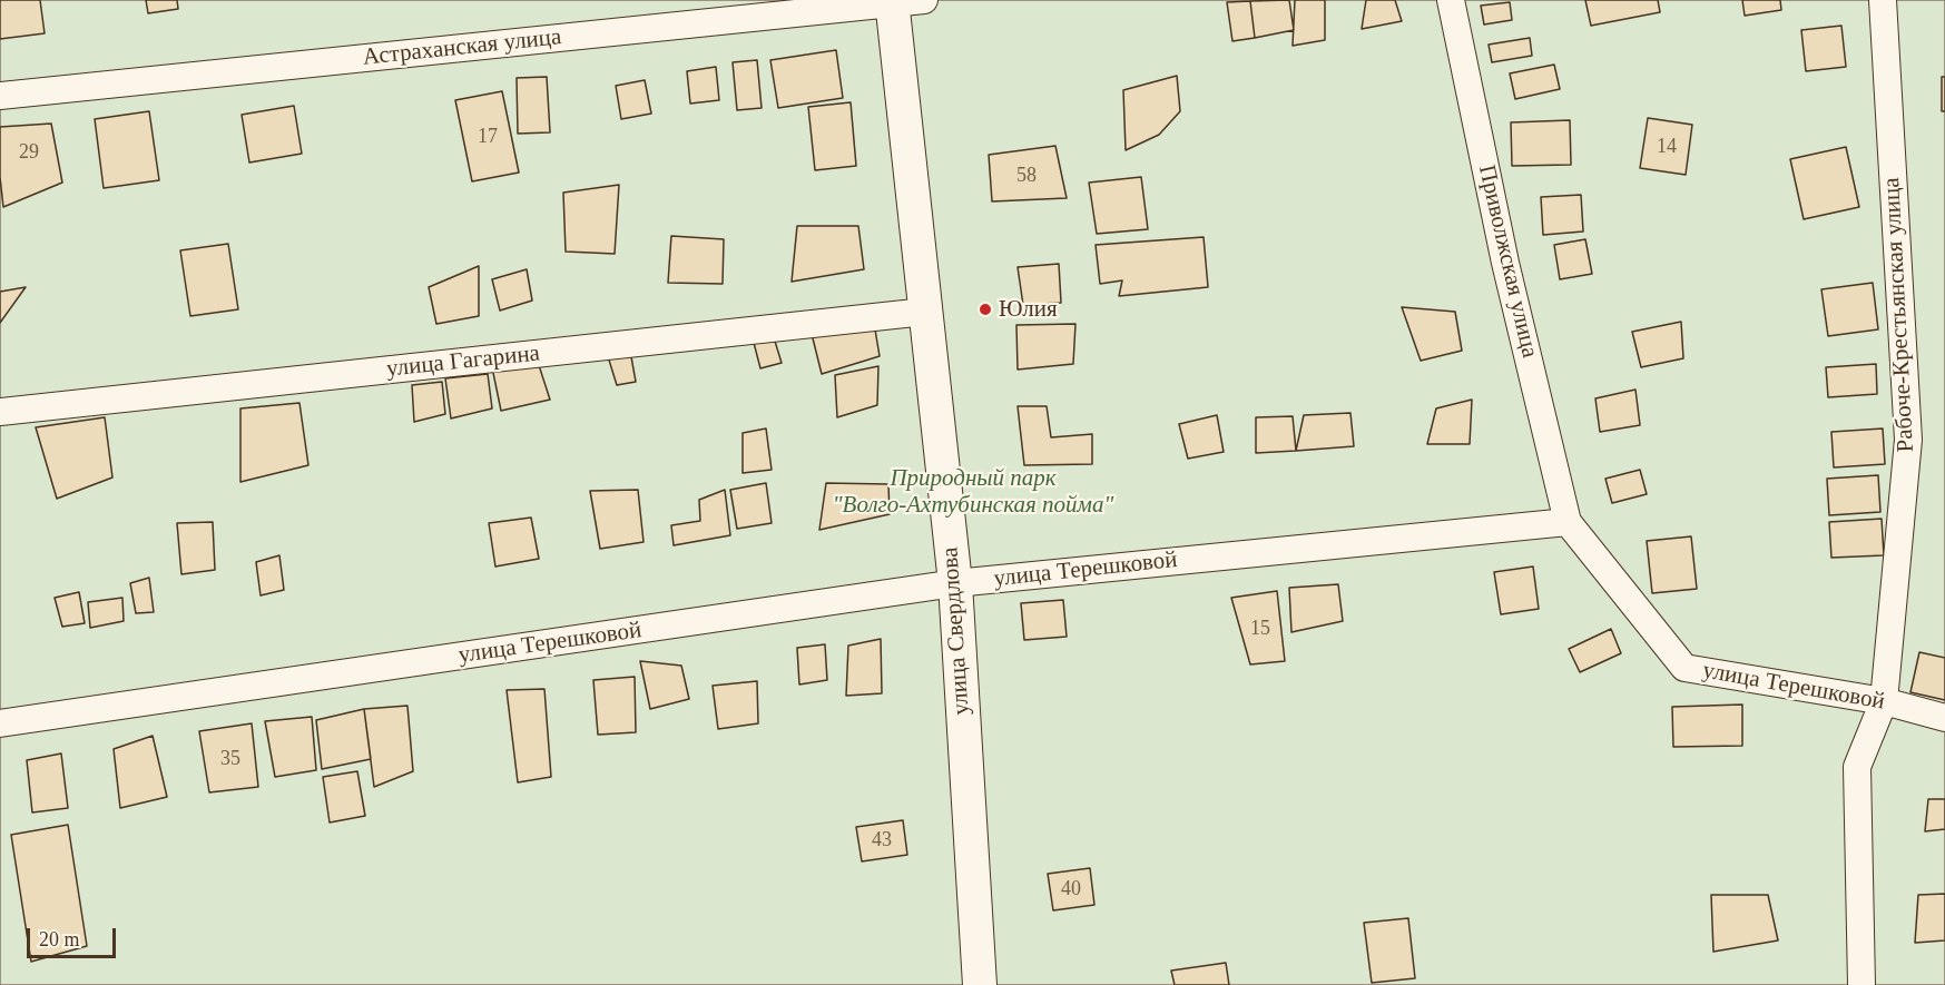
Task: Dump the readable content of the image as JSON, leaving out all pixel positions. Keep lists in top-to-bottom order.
{
  "streets": {
    "street": [
      "Астраханская улица",
      "Приволжская улица",
      "Рабоче-Крестьянская улица",
      "улица Гагарина",
      "улица Терешковой",
      "улица Свердлова"
    ]
  },
  "crossings": [
    ["Астраханская улица", "улица Свердлова"],
    ["Приволжская улица", "улица Терешковой"],
    ["Рабоче-Крестьянская улица", "улица Терешковой"],
    ["улица Гагарина", "улица Свердлова"],
    ["улица Терешковой", "улица Свердлова"]
  ],
  "parks": ["Природный парк \"Волго-Ахтубинская пойма\""],
  "places": ["Юлия"],
  "house_numbers": [
    "17",
    "14",
    "29",
    "58",
    "15",
    "35",
    "43",
    "40"
  ],
  "scale_bar": "20 m"
}
